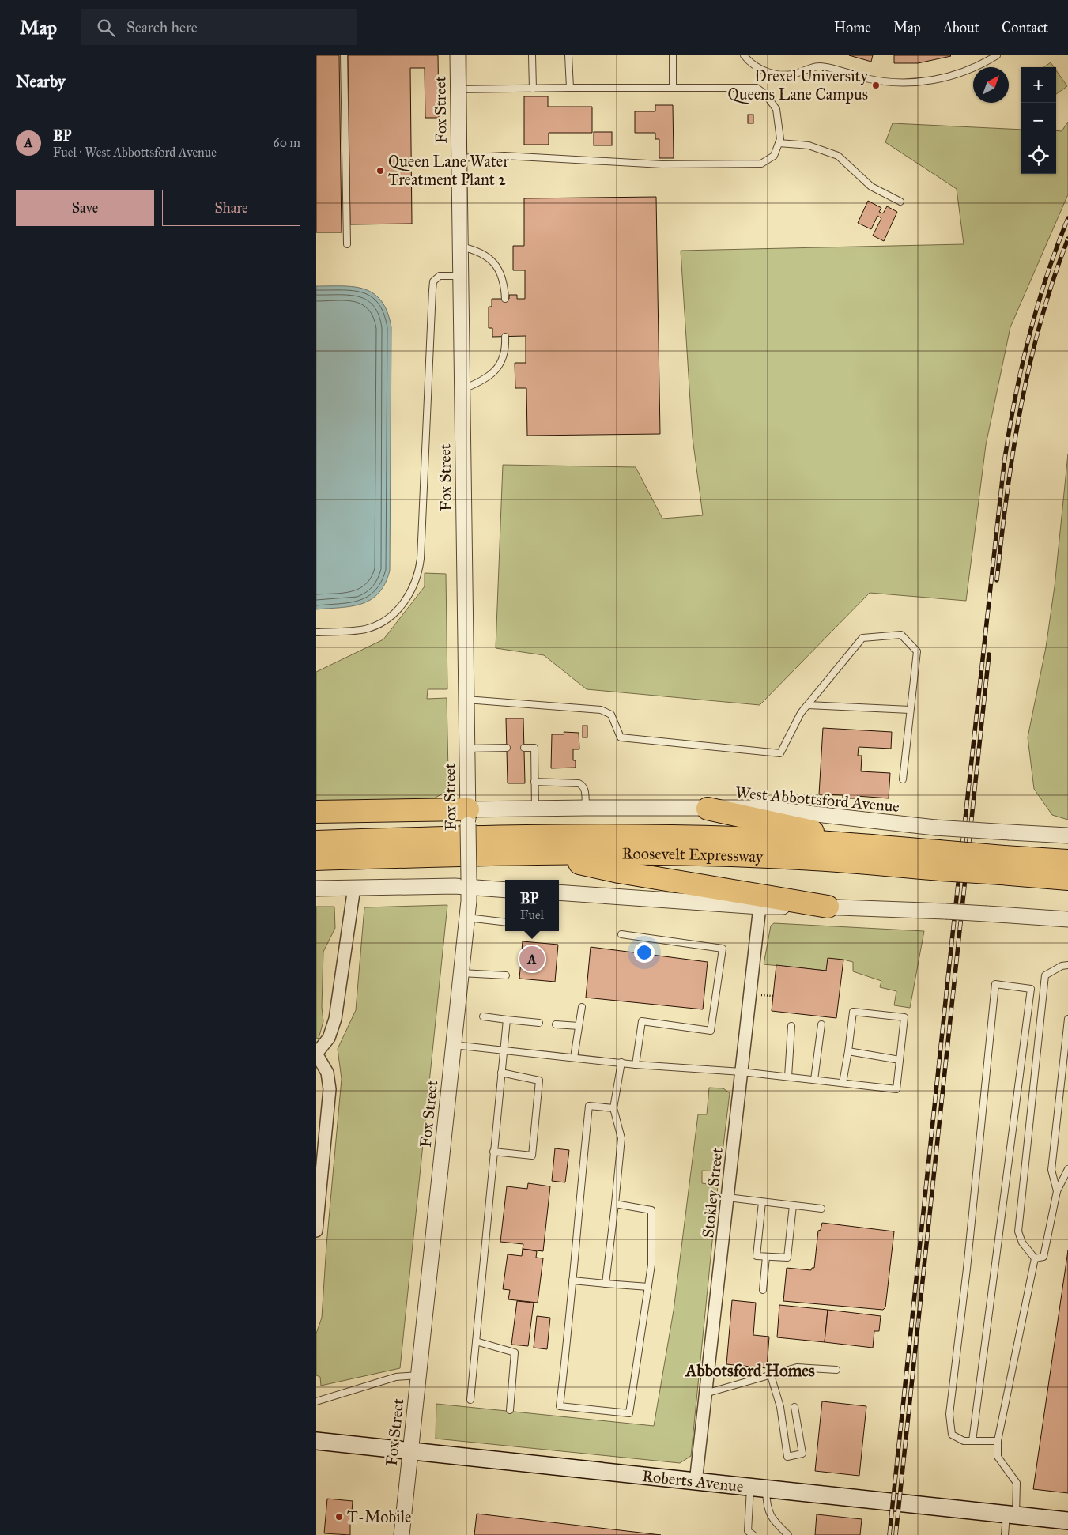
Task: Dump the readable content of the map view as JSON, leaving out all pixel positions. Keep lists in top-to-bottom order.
{
  "streets": {
    "highway": ["Roosevelt Expressway"],
    "main road": ["Roberts Avenue"],
    "street": ["Fox Street", "West Abbottsford Avenue", "Stokley Street"]
  },
  "crossings": [
    ["Fox Street", "West Abbottsford Avenue"],
    ["Fox Street", "Roberts Avenue"],
    ["Stokley Street", "Roberts Avenue"]
  ],
  "districts": ["Abbotsford Homes"],
  "places": ["Drexel University Queens Lane Campus", "Queen Lane Water Treatment Plant 2", "T-Mobile"],
  "north": "top right",
  "page": {
    "header": "Map",
    "search": "Search here",
    "nav": [
      "Home",
      "Map",
      "About",
      "Contact"
    ],
    "heading": "Nearby",
    "map_buttons": ["+", "−"],
    "list": [
      {
        "mark": "A",
        "name": "BP",
        "note": "Fuel · West Abbottsford Avenue",
        "value": "60 m"
      }
    ],
    "buttons": ["Save", "Share"],
    "popup": ["BP", "Fuel"],
    "pins": "A"
  }
}
